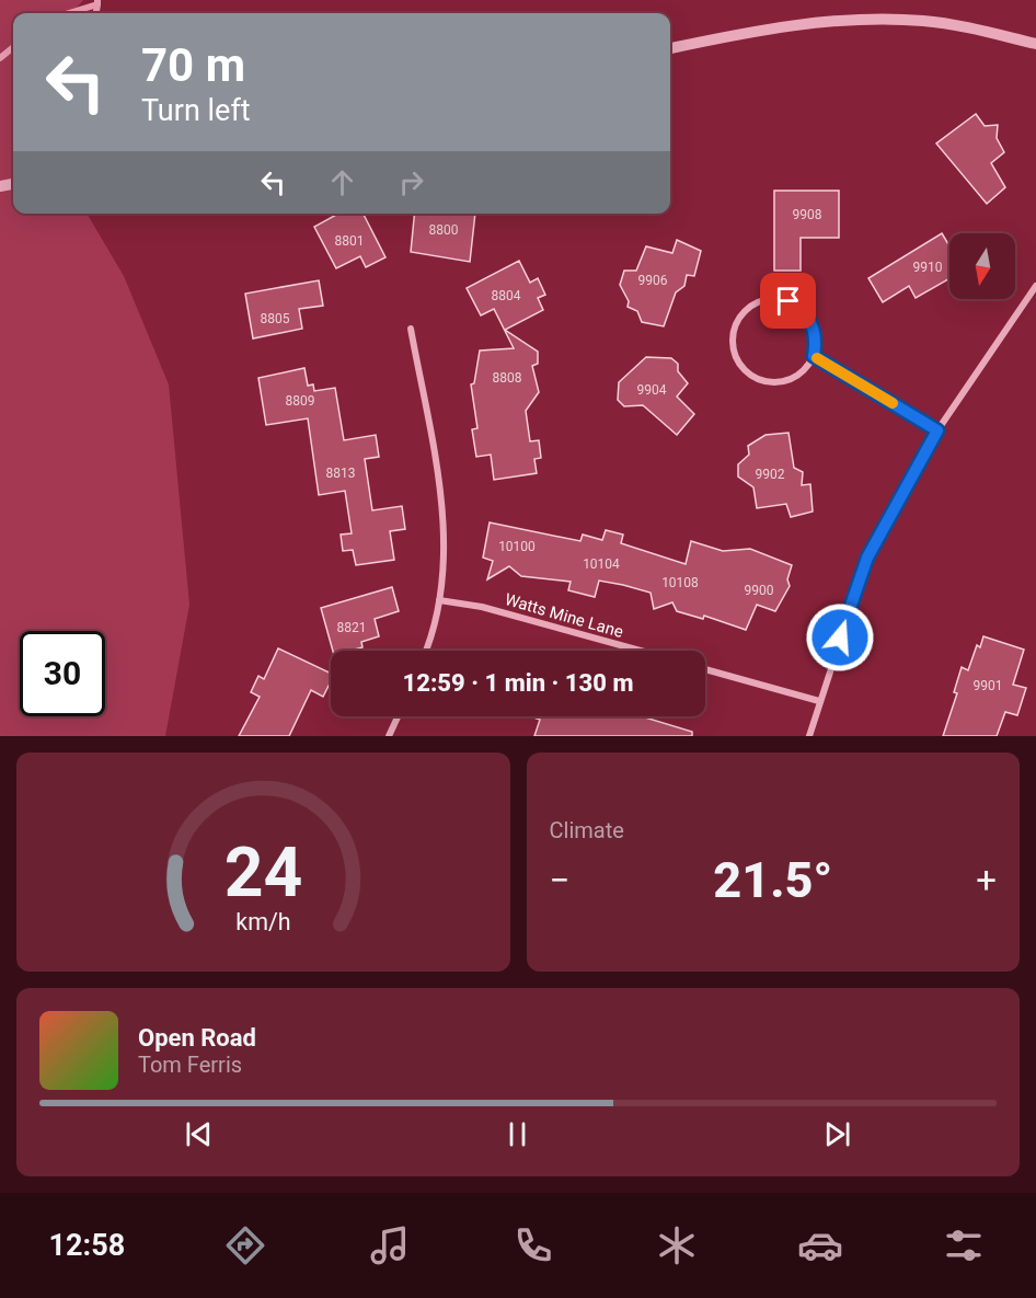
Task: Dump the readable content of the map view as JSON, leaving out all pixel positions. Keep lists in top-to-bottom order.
{
  "streets": {
    "street": ["Watts Mine Lane"]
  },
  "house_numbers": [
    "9908",
    "8800",
    "8801",
    "9910",
    "9906",
    "8804",
    "8805",
    "8808",
    "9904",
    "8809",
    "8813",
    "9902",
    "10100",
    "10104",
    "10108",
    "9900",
    "8821",
    "9901"
  ],
  "north": "bottom",
  "page": {
    "turn": ["70 m", "Turn left"],
    "limit": "30",
    "trip": "12:59 · 1 min · 130 m",
    "tile": "Climate",
    "heat": ["−", "21.5°", "+"],
    "song": ["Open Road", "Tom Ferris"],
    "tabs": "12:58",
    "gauge": ["24", "km/h"]
  }
}
